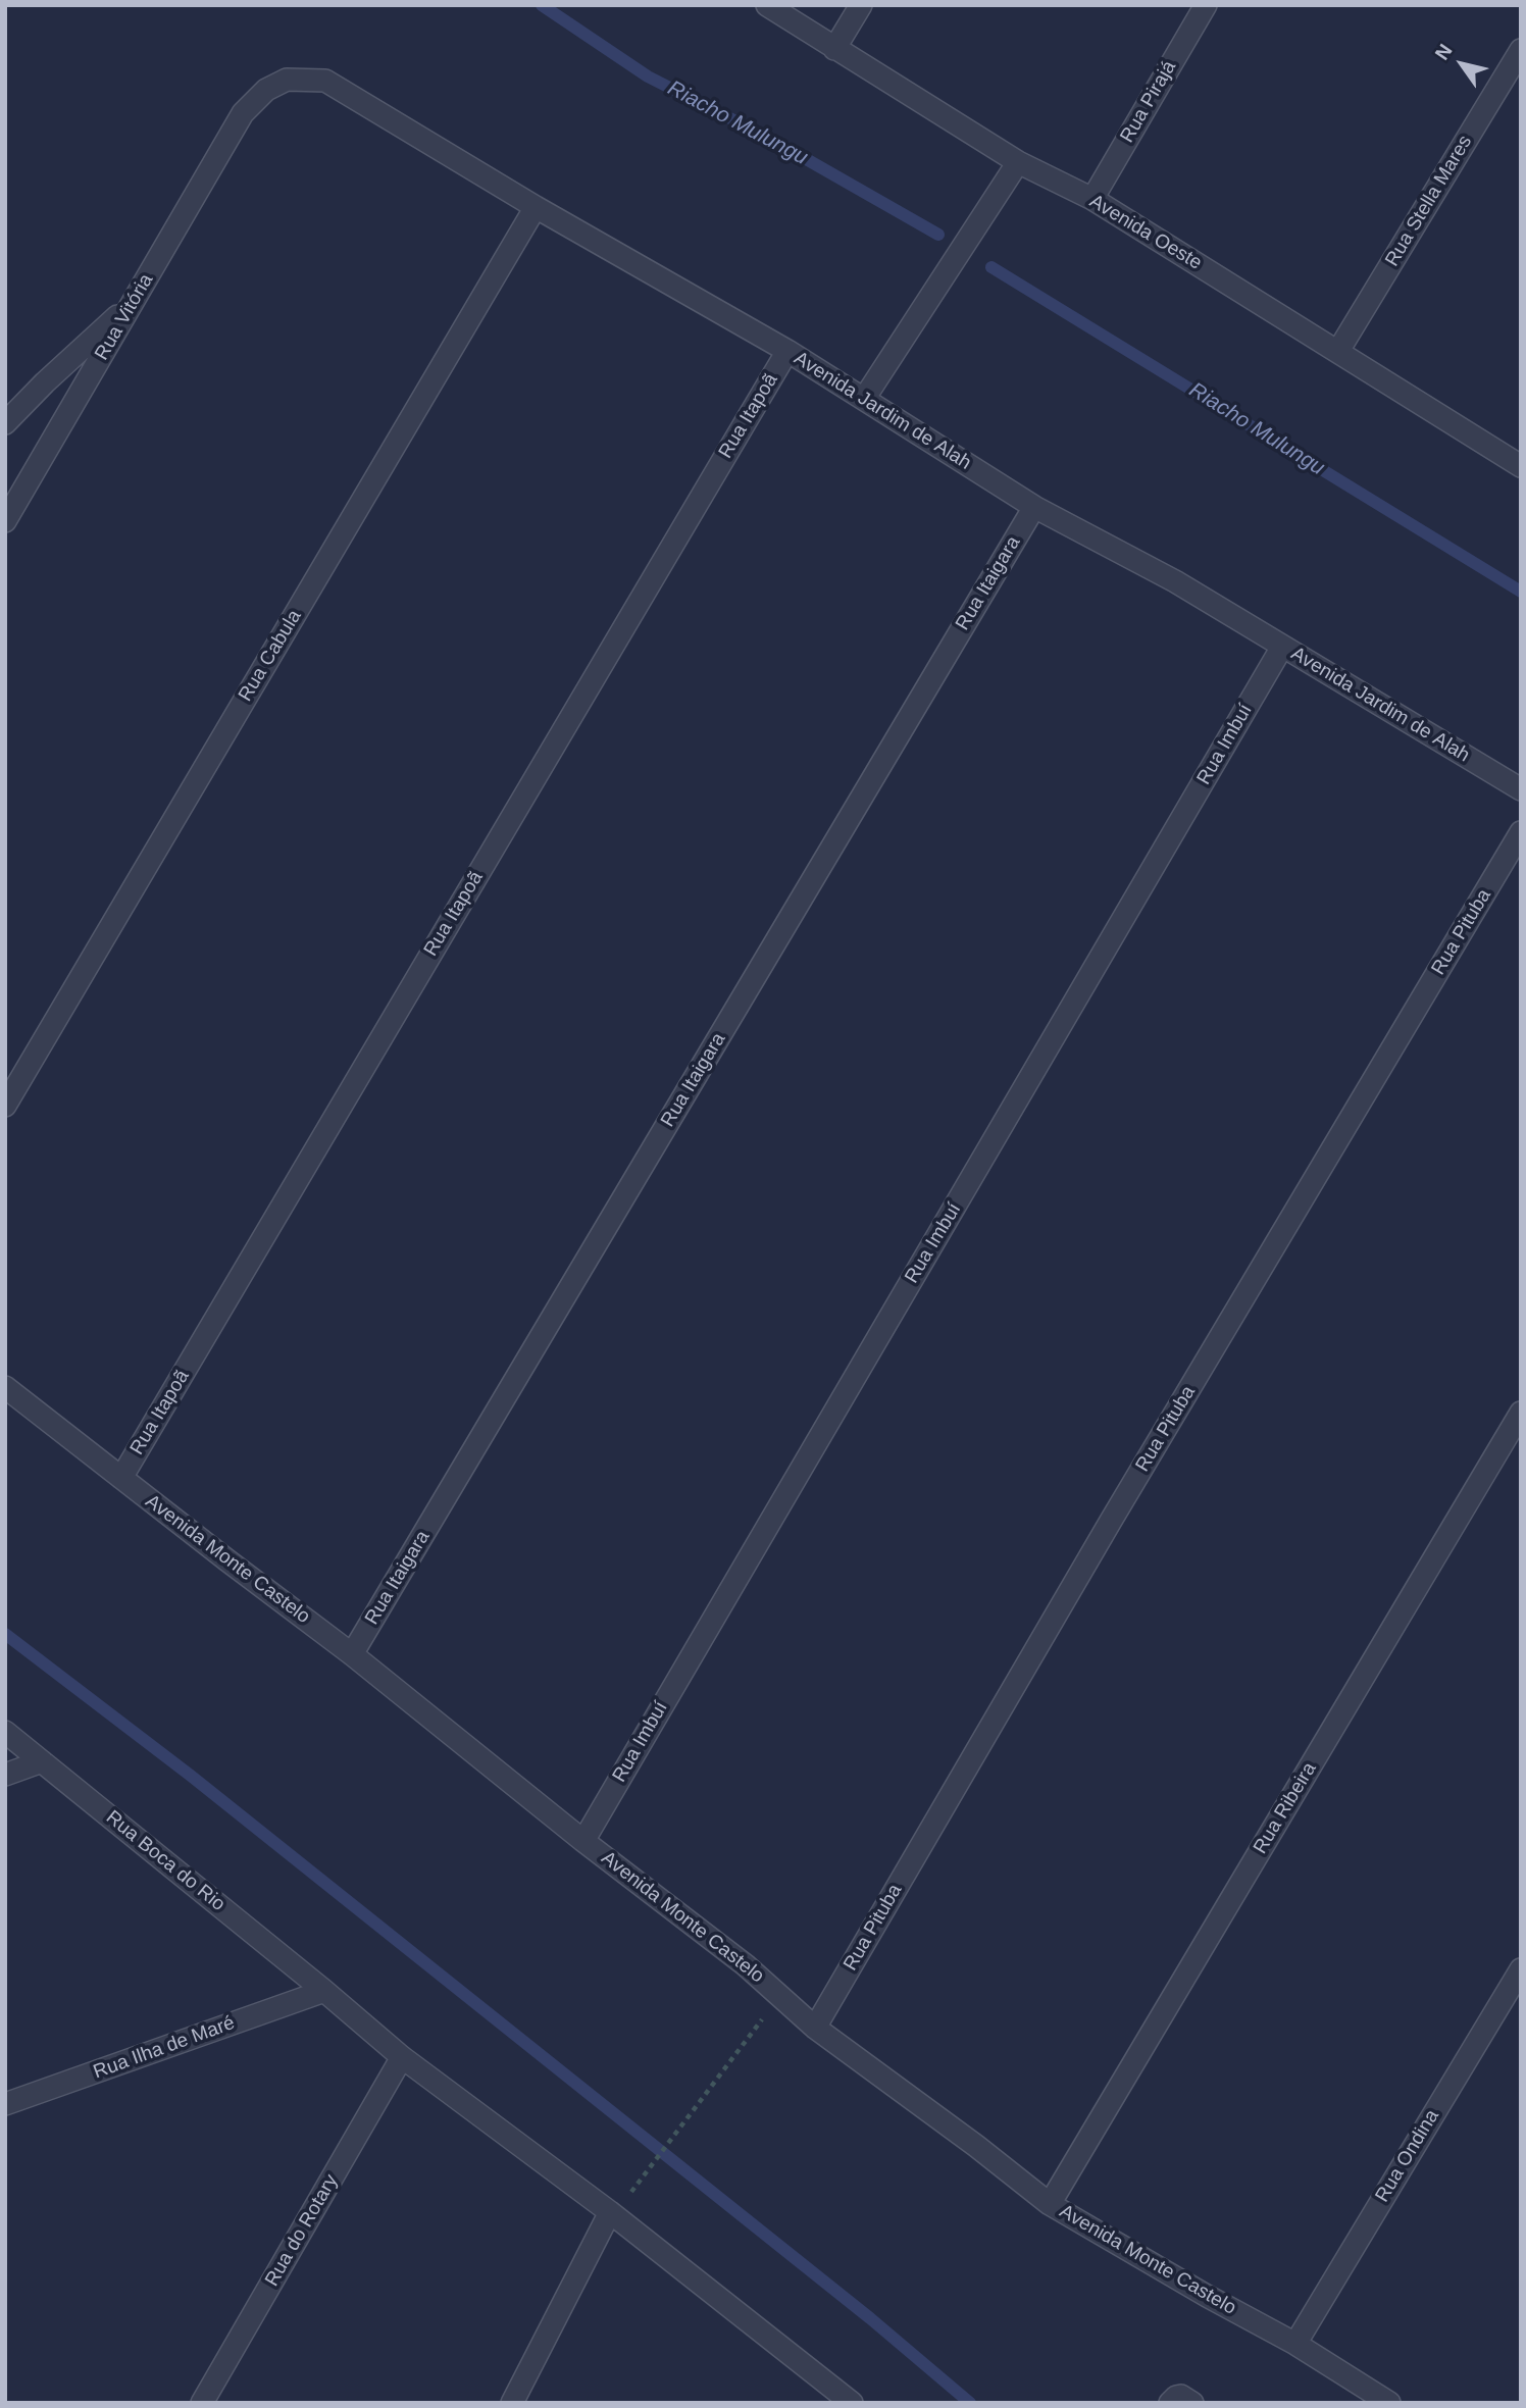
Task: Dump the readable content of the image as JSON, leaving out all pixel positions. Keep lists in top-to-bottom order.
{
  "streets": {
    "street": [
      "Rua Pirajá",
      "Rua Stella Mares",
      "Avenida Oeste",
      "Rua Vitória",
      "Avenida Jardim de Alah",
      "Rua Itapoã",
      "Rua Itaigara",
      "Rua Cabula",
      "Rua Imbuí",
      "Rua Pituba",
      "Avenida Monte Castelo",
      "Rua Ribeira",
      "Rua Boca do Rio",
      "Rua Ilha de Maré",
      "Rua Ondina",
      "Rua do Rotary"
    ]
  },
  "crossings": [
    ["Rua Pirajá", "Avenida Oeste"],
    ["Rua Stella Mares", "Avenida Oeste"],
    ["Rua Vitória", "Avenida Jardim de Alah"],
    ["Avenida Jardim de Alah", "Rua Itapoã"],
    ["Avenida Jardim de Alah", "Rua Itaigara"],
    ["Avenida Jardim de Alah", "Rua Cabula"],
    ["Avenida Jardim de Alah", "Rua Imbuí"],
    ["Rua Itapoã", "Avenida Monte Castelo"],
    ["Rua Itaigara", "Avenida Monte Castelo"],
    ["Rua Imbuí", "Avenida Monte Castelo"],
    ["Rua Pituba", "Avenida Monte Castelo"],
    ["Avenida Monte Castelo", "Rua Ribeira"],
    ["Avenida Monte Castelo", "Rua Ondina"],
    ["Rua Boca do Rio", "Rua Ilha de Maré"],
    ["Rua Boca do Rio", "Rua do Rotary"]
  ],
  "water": ["Riacho Mulungu"],
  "north": "top left"
}
